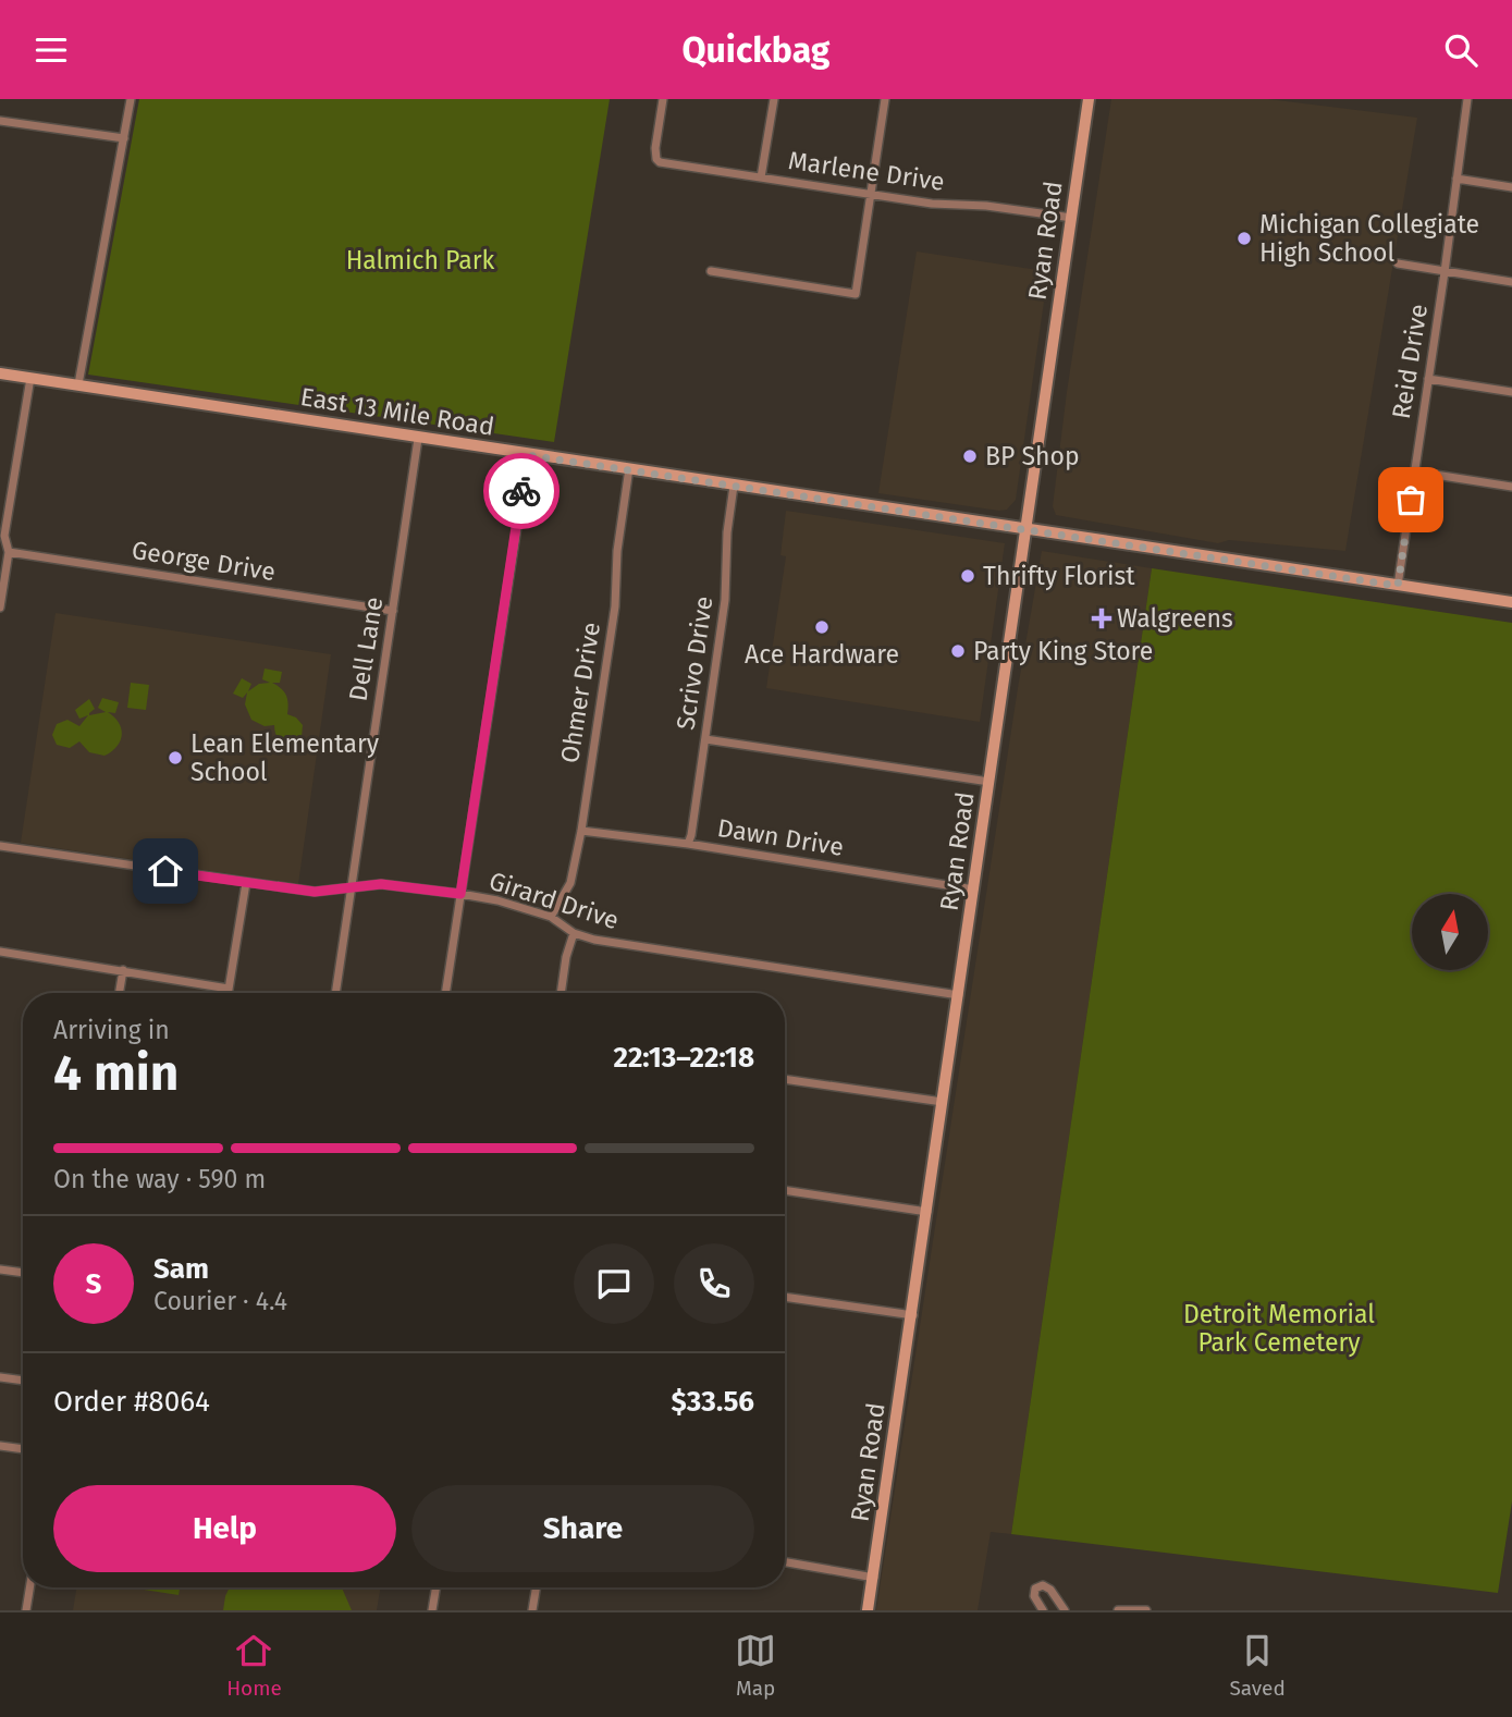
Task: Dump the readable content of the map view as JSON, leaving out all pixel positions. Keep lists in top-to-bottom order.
{
  "streets": {
    "main road": ["Ryan Road", "East 13 Mile Road"],
    "street": [
      "Marlene Drive",
      "Reid Drive",
      "George Drive",
      "Dell Lane",
      "Scrivo Drive",
      "Ohmer Drive",
      "Dawn Drive",
      "Girard Drive"
    ]
  },
  "crossings": [
    ["Marlene Drive", "Ryan Road"],
    ["Ryan Road", "East 13 Mile Road"],
    ["Ryan Road", "Dawn Drive"],
    ["Ryan Road", "Girard Drive"],
    ["Reid Drive", "East 13 Mile Road"],
    ["East 13 Mile Road", "Dell Lane"],
    ["East 13 Mile Road", "Scrivo Drive"],
    ["East 13 Mile Road", "Ohmer Drive"],
    ["George Drive", "Dell Lane"],
    ["Dell Lane", "Girard Drive"],
    ["Scrivo Drive", "Dawn Drive"],
    ["Ohmer Drive", "Dawn Drive"],
    ["Ohmer Drive", "Girard Drive"]
  ],
  "parks": ["Halmich Park", "Detroit Memorial Park Cemetery"],
  "places": {
    "other": [
      "Michigan Collegiate High School",
      "BP Shop",
      "Thrifty Florist",
      "Ace Hardware",
      "Party King Store",
      "Lean Elementary School"
    ],
    "health": ["Walgreens"]
  },
  "north": "top",
  "page": {
    "header": "Quickbag",
    "heading": ["4 min", "Arriving in", "22:13–22:18"],
    "panel": [
      "Sam",
      "Courier · 4.4",
      "Order #8064",
      "$33.56"
    ],
    "bar": "On the way · 590 m",
    "round": "S",
    "buttons": ["Help", "Share"],
    "tabs": ["Home", "Map", "Saved"]
  }
}
